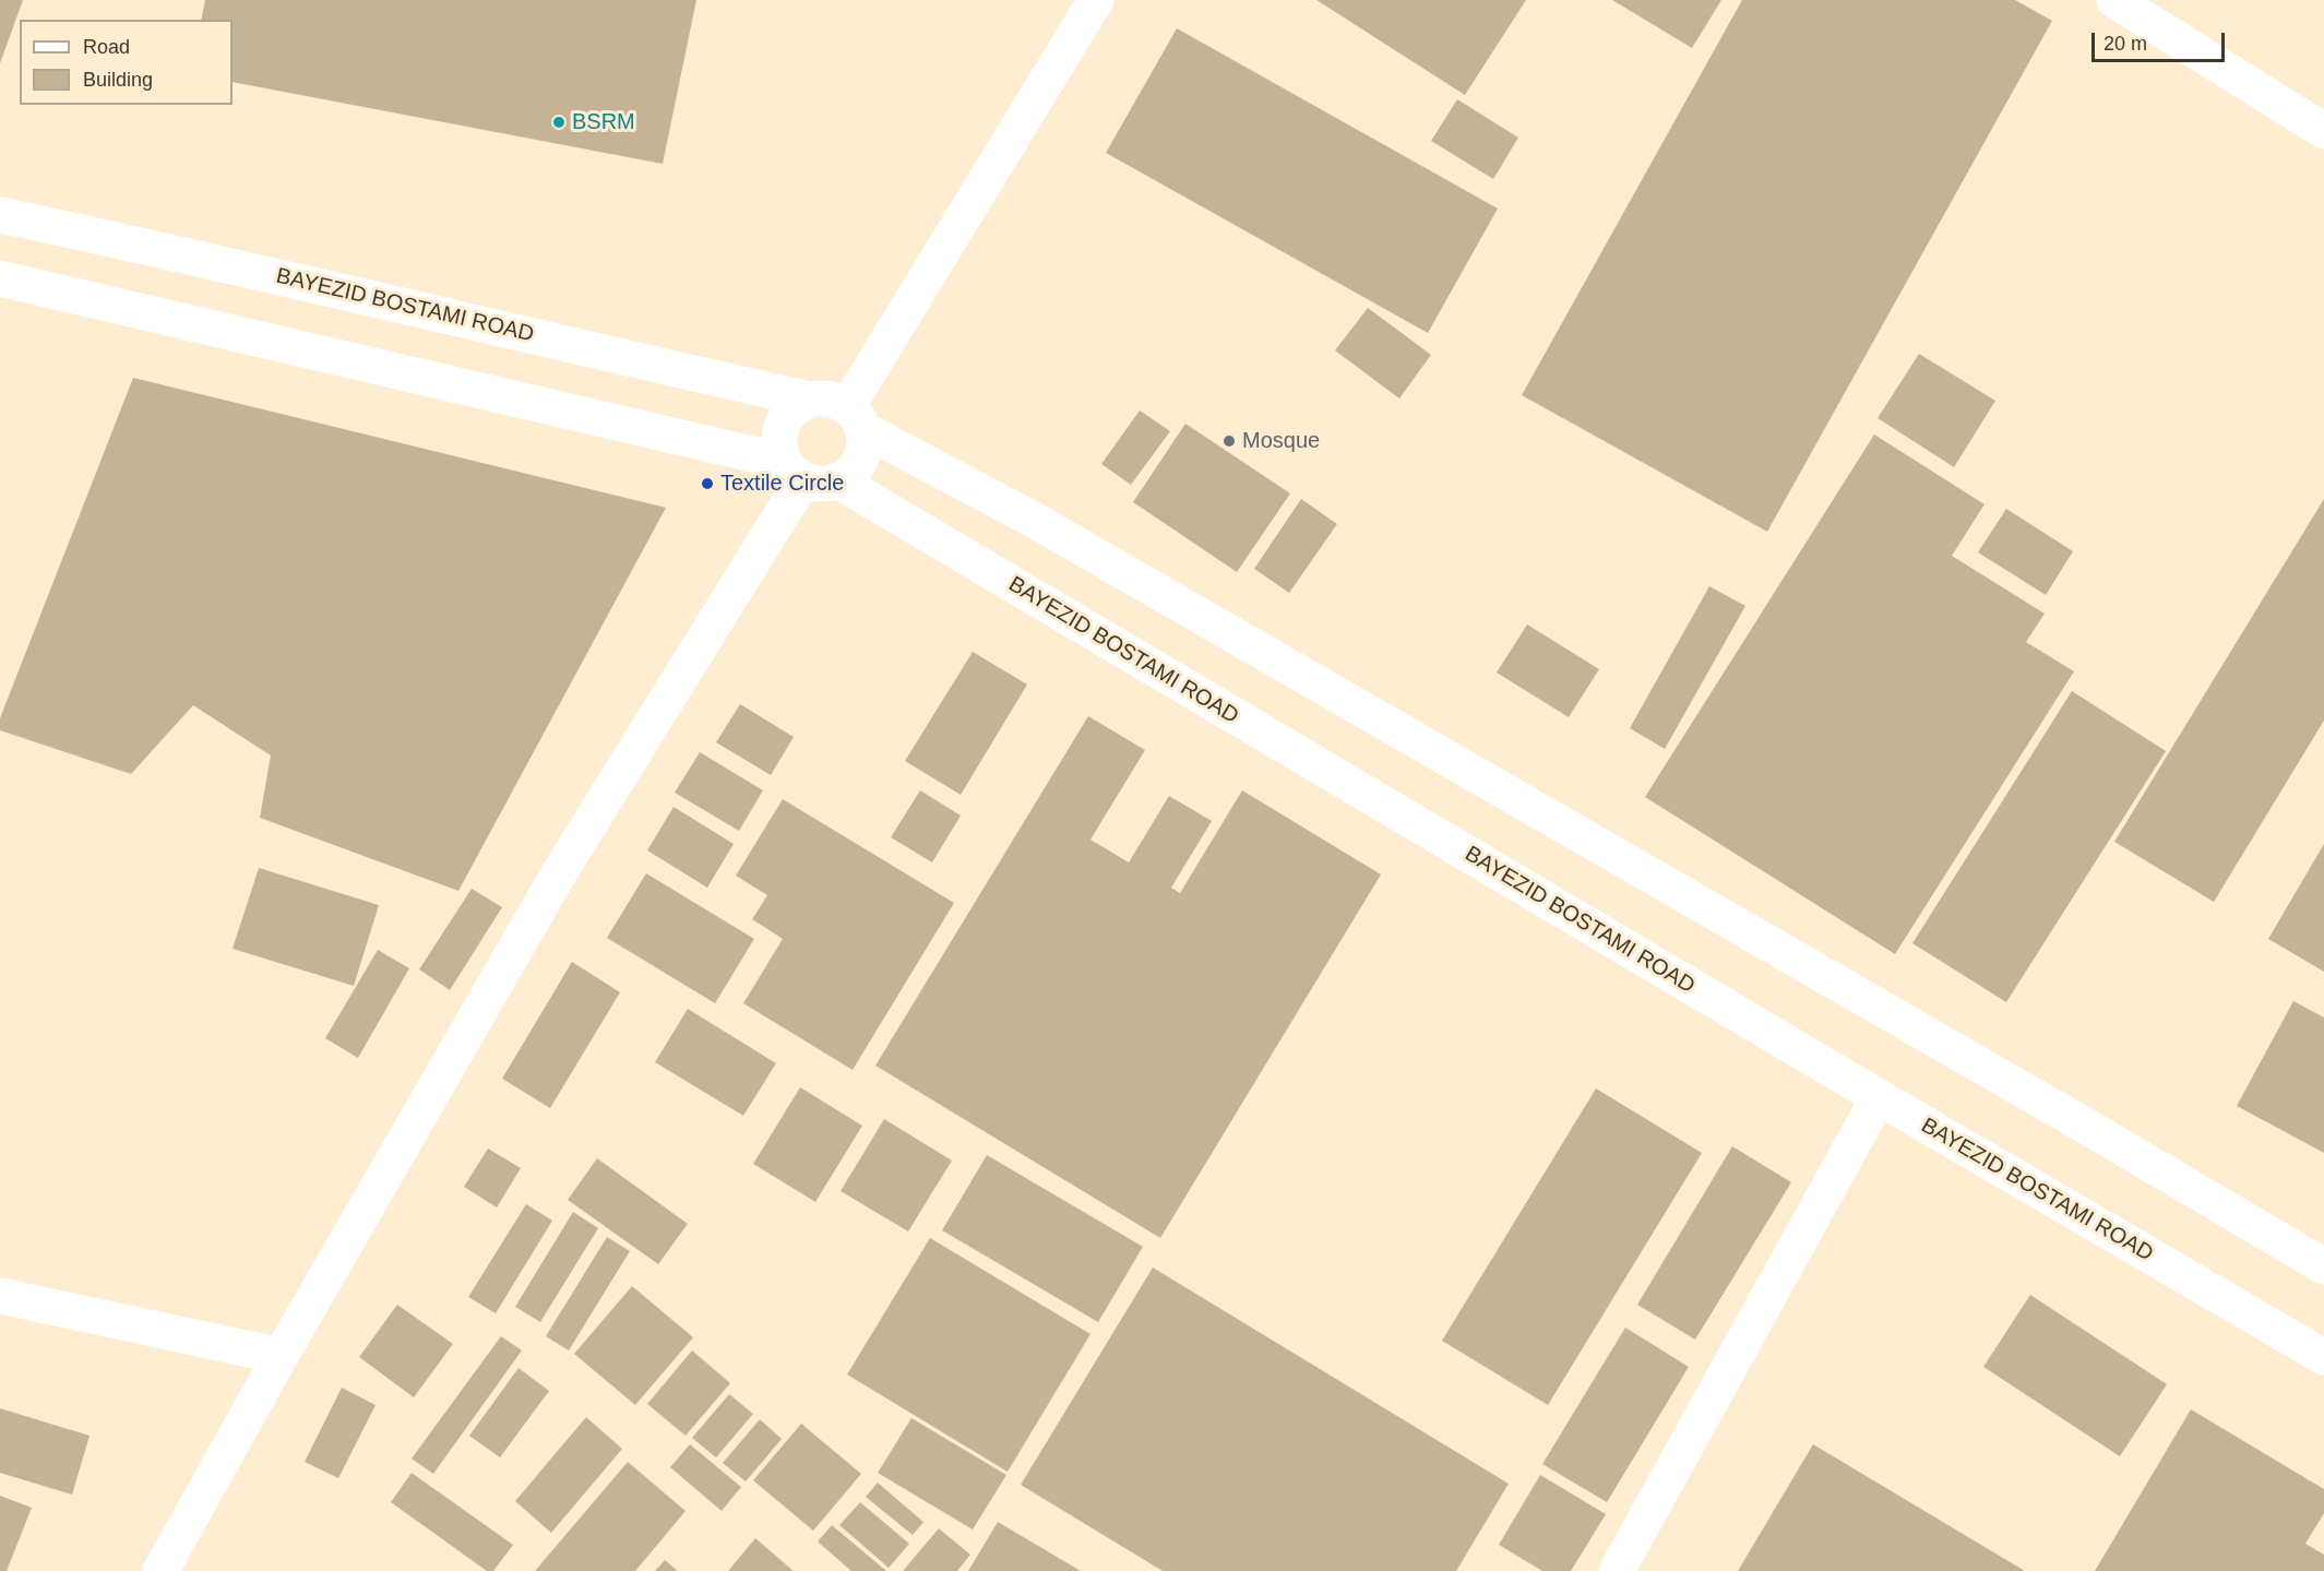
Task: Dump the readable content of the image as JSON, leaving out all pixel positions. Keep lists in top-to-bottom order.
{
  "streets": {
    "main road": ["BAYEZID BOSTAMI ROAD"]
  },
  "places": ["BSRM", "Mosque", "Textile Circle"],
  "legend": ["Road", "Building"],
  "scale_bar": "20 m"
}
